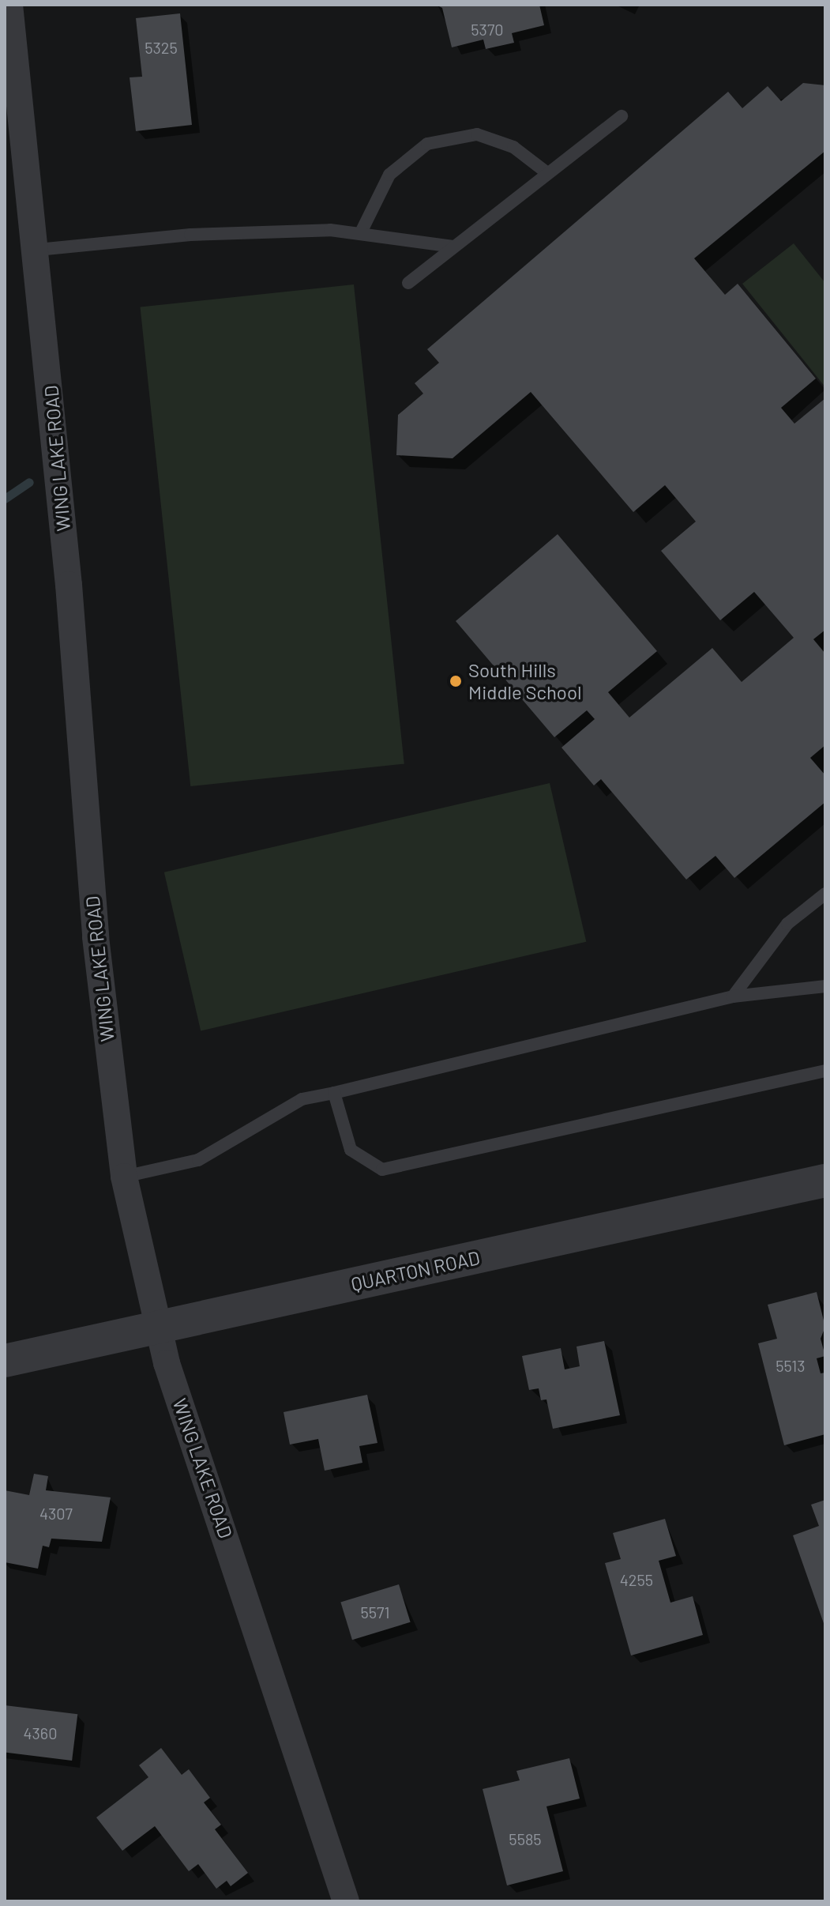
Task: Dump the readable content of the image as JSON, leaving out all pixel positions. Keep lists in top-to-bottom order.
{
  "streets": {
    "street": ["WING LAKE ROAD", "QUARTON ROAD"]
  },
  "crossings": [
    ["WING LAKE ROAD", "QUARTON ROAD"]
  ],
  "places": ["South Hills Middle School"],
  "house_numbers": [
    "5370",
    "5325",
    "5513",
    "4307",
    "4255",
    "5571",
    "4360",
    "5585"
  ]
}
